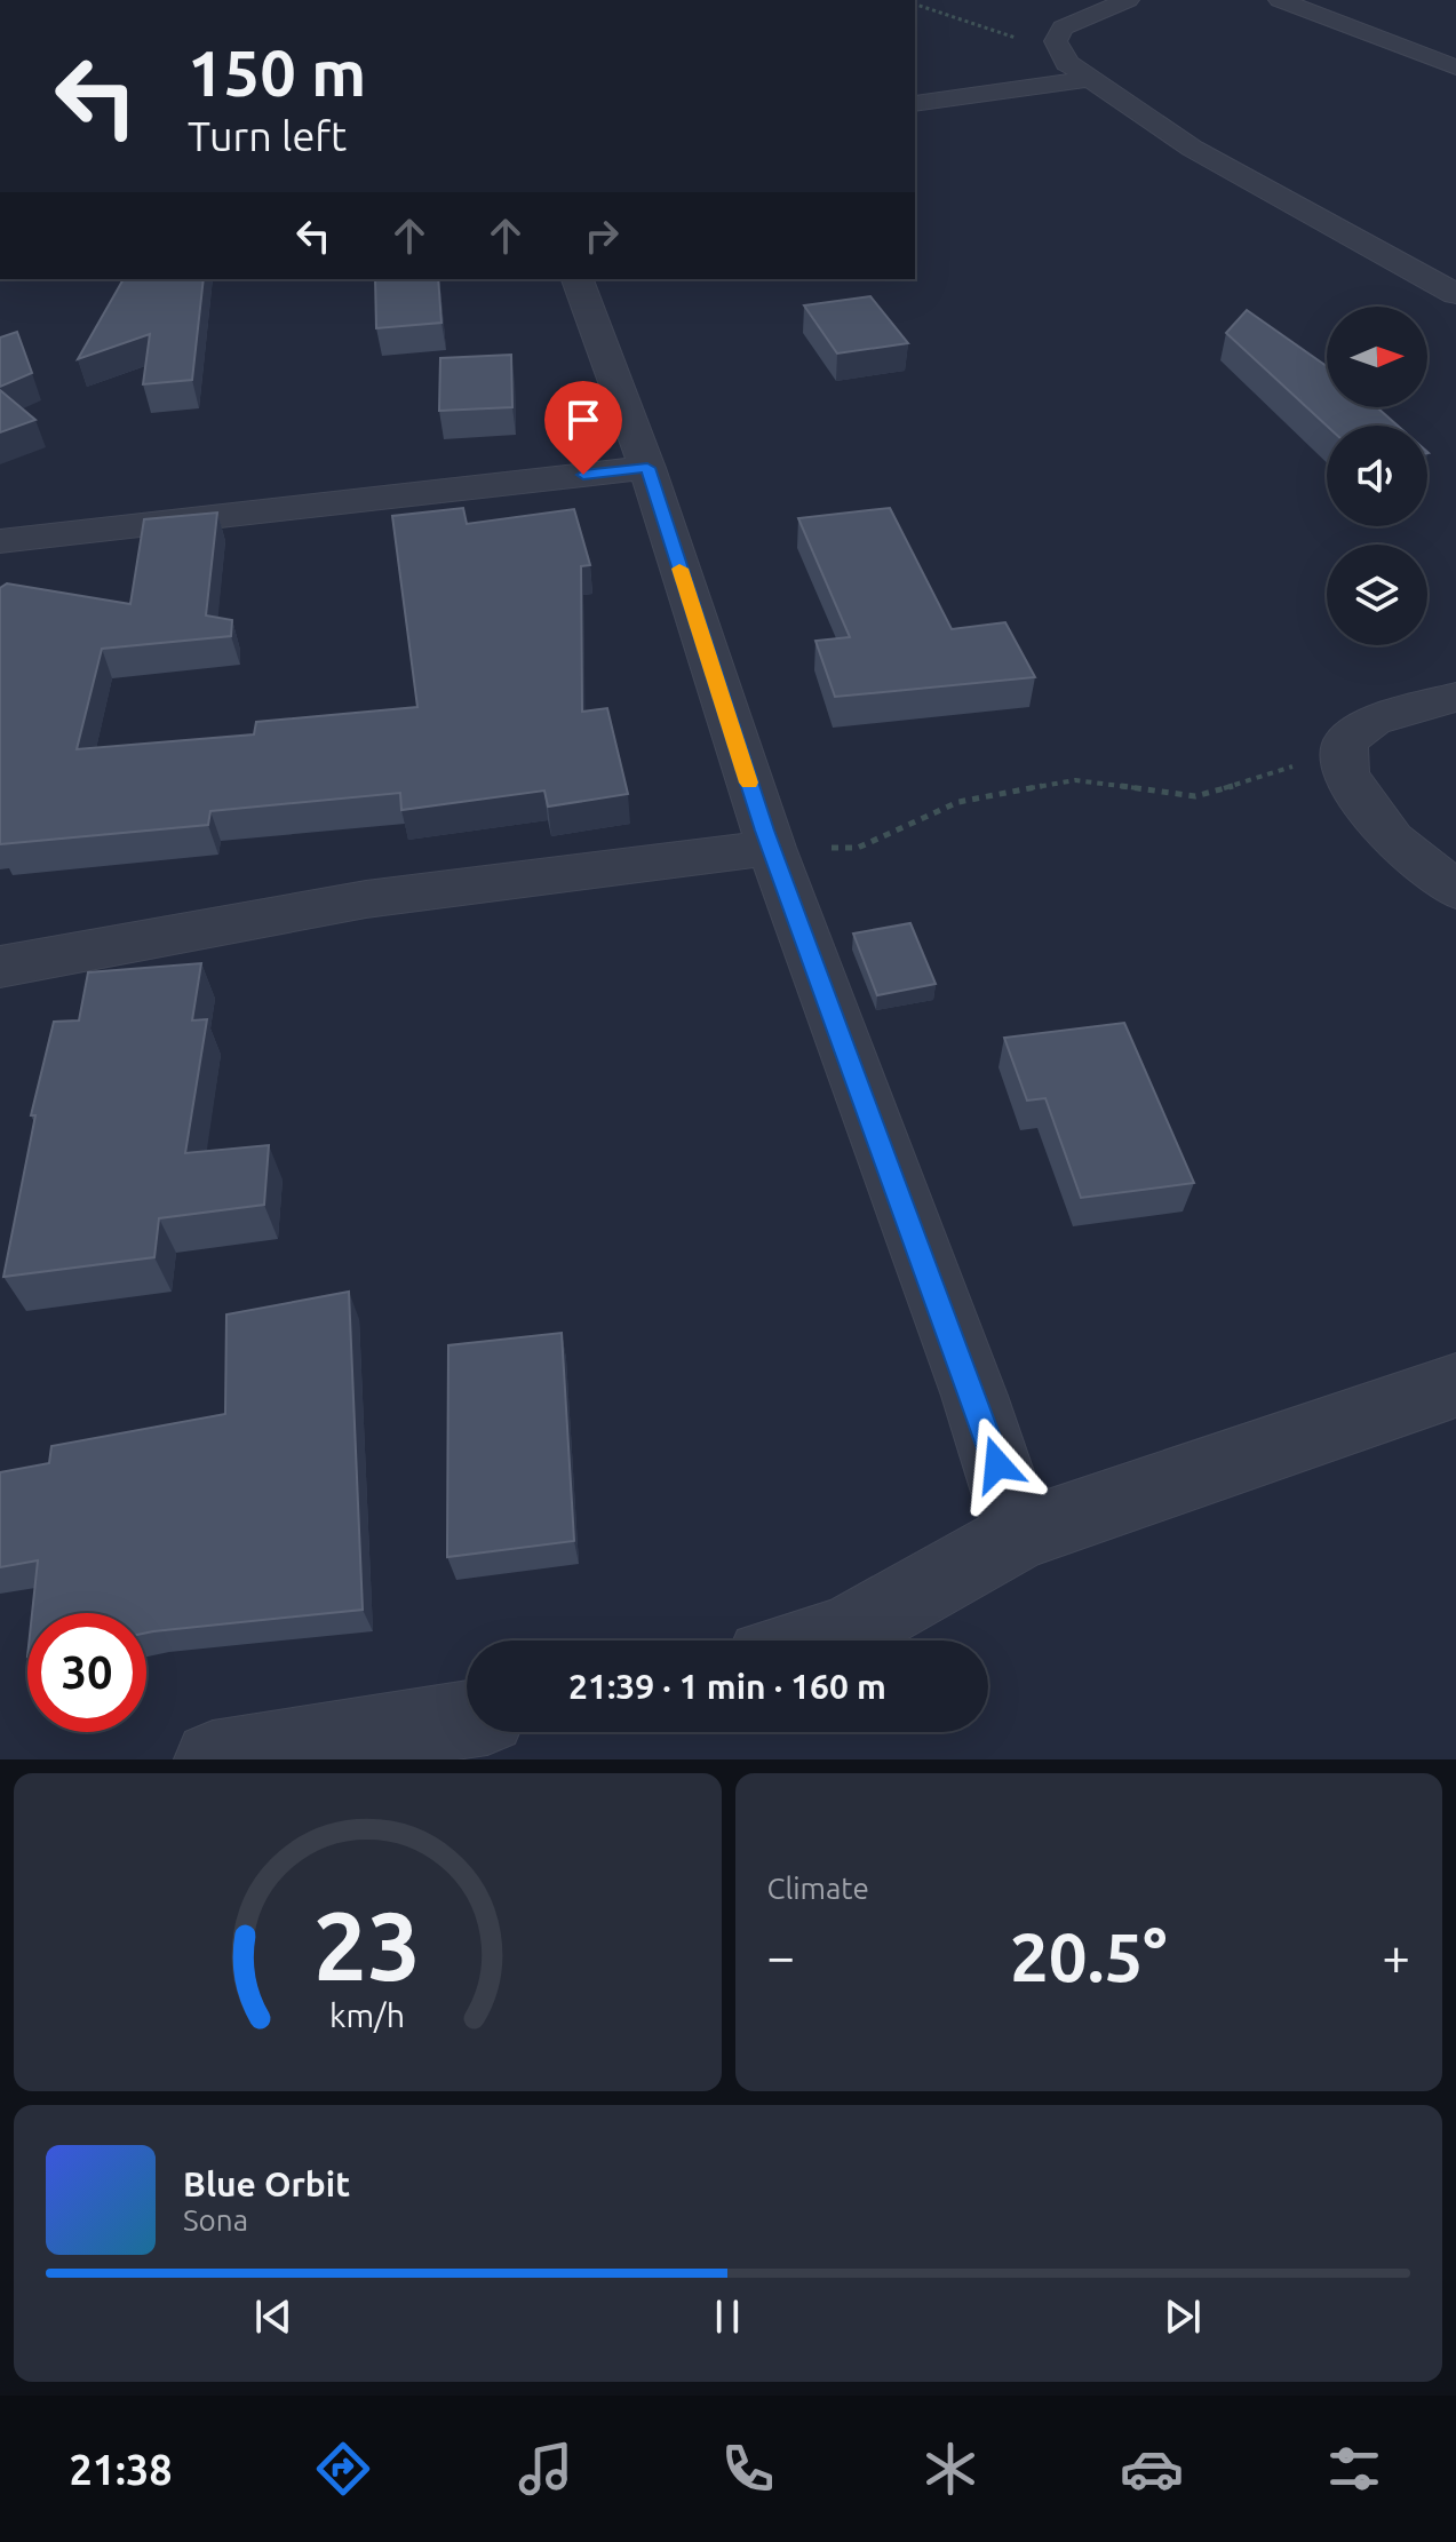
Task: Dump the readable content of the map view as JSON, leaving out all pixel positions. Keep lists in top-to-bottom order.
{
  "north": "right",
  "page": {
    "turn": ["150 m", "Turn left"],
    "limit": "30",
    "trip": "21:39 · 1 min · 160 m",
    "tile": "Climate",
    "heat": ["−", "20.5°", "+"],
    "song": ["Blue Orbit", "Sona"],
    "tabs": "21:38",
    "gauge": ["23", "km/h"]
  }
}
